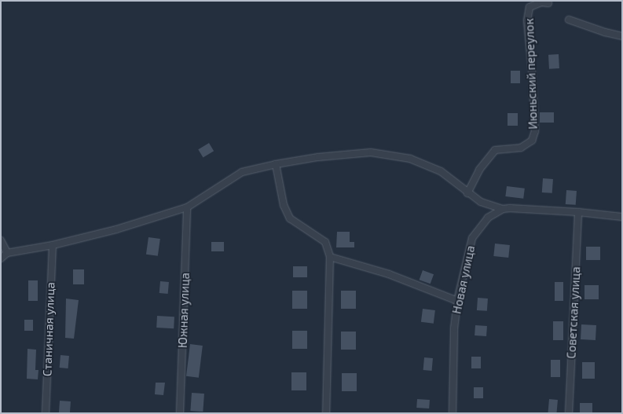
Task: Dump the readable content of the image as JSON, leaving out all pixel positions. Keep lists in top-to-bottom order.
{
  "streets": {
    "street": [
      "Июньский переулок",
      "Новая улица",
      "Южная улица",
      "Советская улица",
      "Станичная улица"
    ]
  }
}
